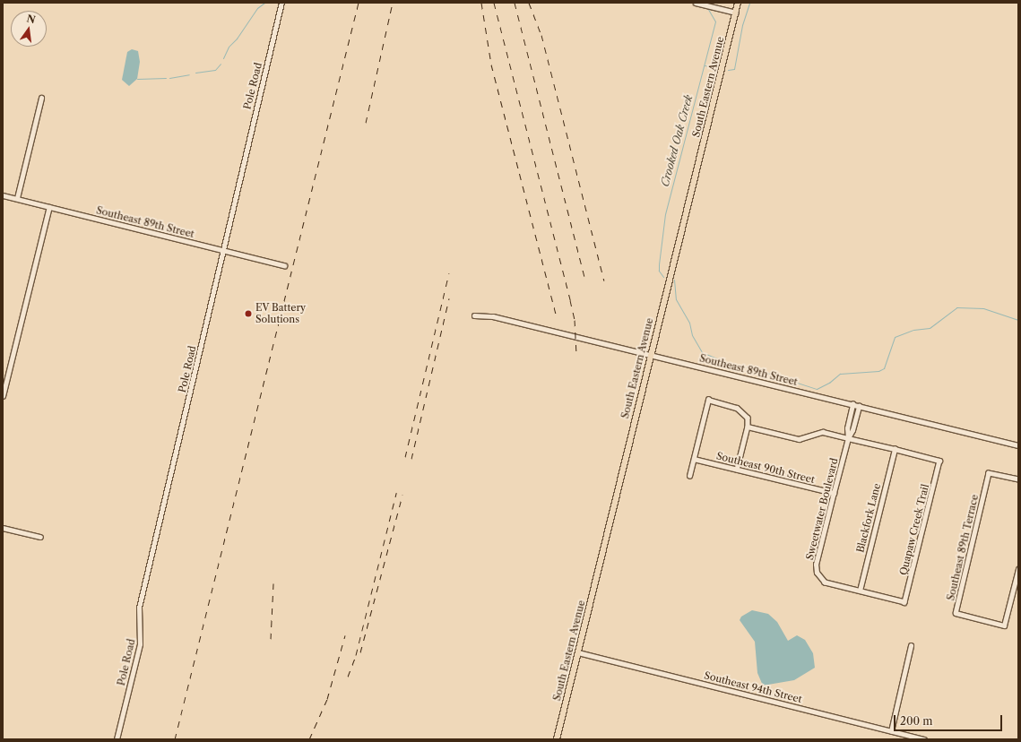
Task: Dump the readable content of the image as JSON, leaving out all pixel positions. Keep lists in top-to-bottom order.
{
  "streets": {
    "main road": ["South Eastern Avenue"],
    "street": [
      "Pole Road",
      "Southeast 89th Street",
      "Southeast 90th Street",
      "Sweetwater Boulevard",
      "Blackfork Lane",
      "Quapaw Creek Trail",
      "Southeast 89th Terrace",
      "Southeast 94th Street"
    ]
  },
  "crossings": [
    ["Pole Road", "Southeast 89th Street"],
    ["South Eastern Avenue", "Southeast 89th Street"],
    ["South Eastern Avenue", "Southeast 94th Street"],
    ["Southeast 89th Street", "Sweetwater Boulevard"],
    ["Southeast 90th Street", "Sweetwater Boulevard"],
    ["Sweetwater Boulevard", "Blackfork Lane"],
    ["Sweetwater Boulevard", "Quapaw Creek Trail"],
    ["Blackfork Lane", "Quapaw Creek Trail"]
  ],
  "water": ["Crooked Oak Creek"],
  "places": ["EV Battery Solutions"],
  "scale_bar": "200 m",
  "north": "top"
}
